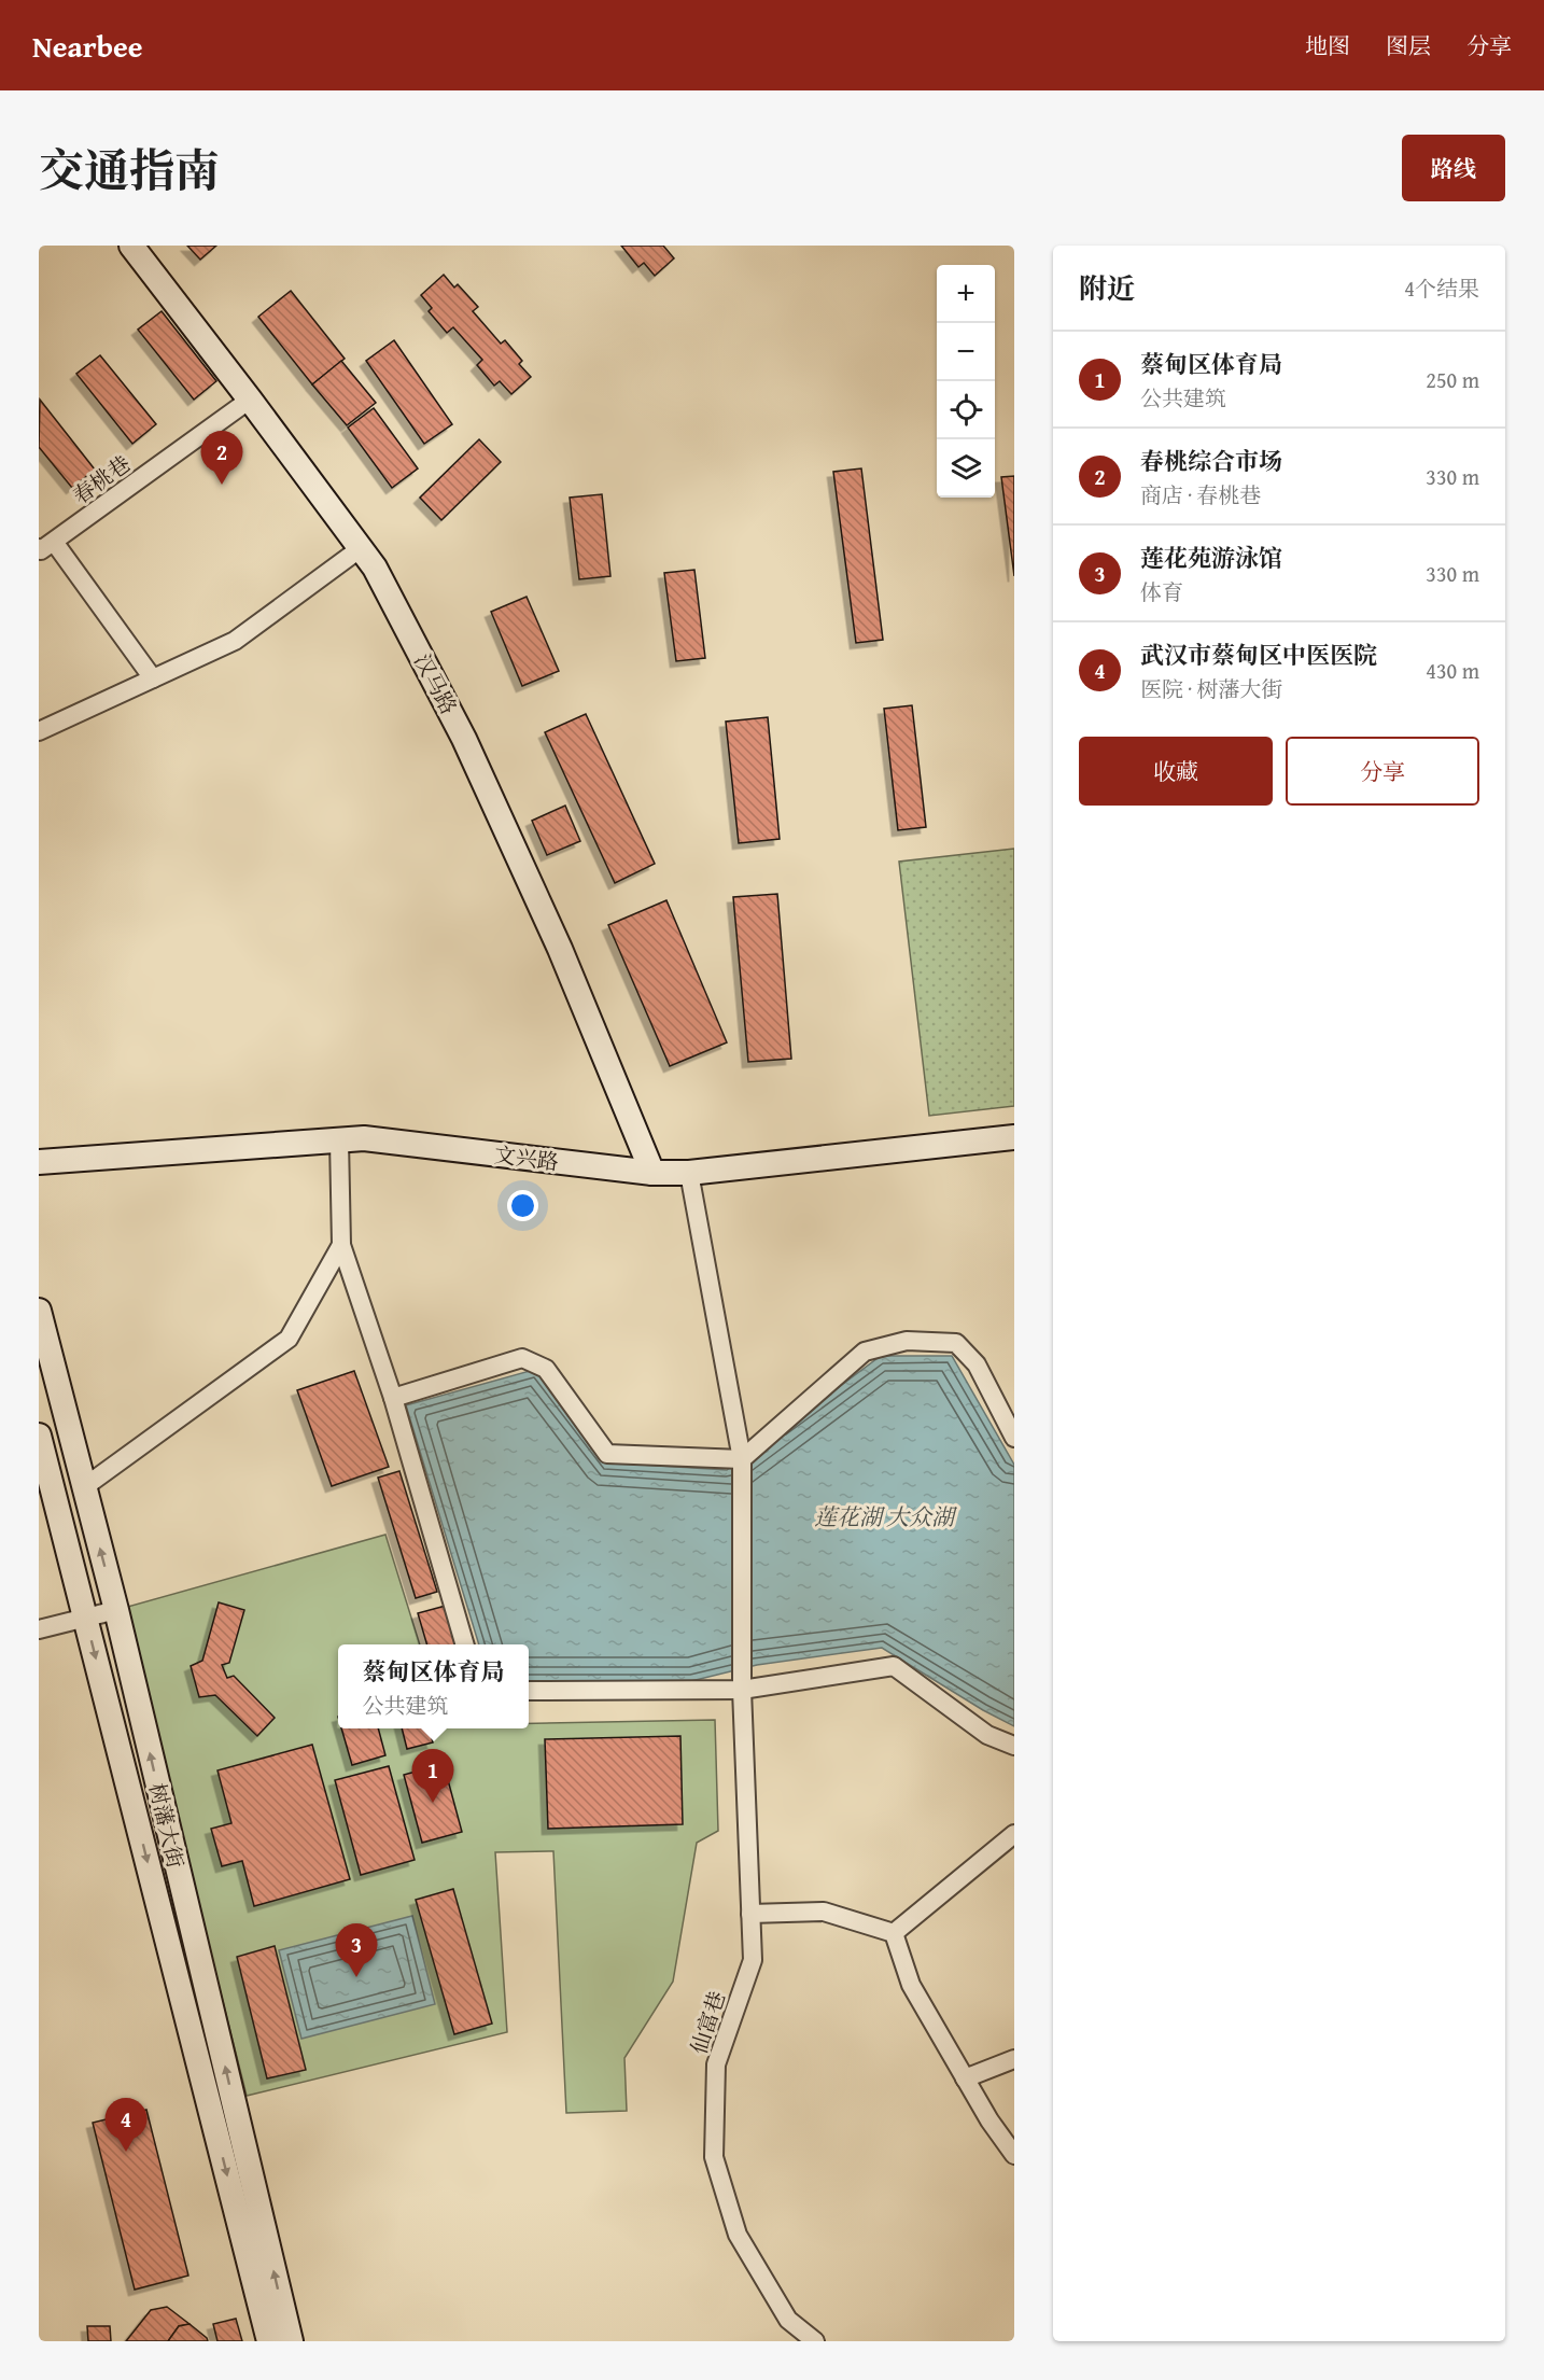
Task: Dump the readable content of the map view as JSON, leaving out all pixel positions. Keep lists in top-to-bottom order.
{
  "streets": {
    "street": [
      "春桃巷",
      "汉马路",
      "文兴路",
      "树藩大街",
      "仙富巷"
    ]
  },
  "crossings": [
    ["春桃巷", "汉马路"],
    ["汉马路", "文兴路"],
    ["文兴路", "仙富巷"]
  ],
  "water": ["莲花湖 大众湖"],
  "page": {
    "header": "Nearbee",
    "nav": ["地图", "图层", "分享"],
    "title": "交通指南",
    "buttons": [
      "路线",
      ["收藏", "分享"]
    ],
    "heading": ["附近", "4个结果"],
    "map_buttons": ["+", "−"],
    "list": [
      {
        "mark": "1",
        "name": "蔡甸区体育局",
        "note": "公共建筑",
        "value": "250 m"
      },
      {
        "mark": "2",
        "name": "春桃综合市场",
        "note": "商店 · 春桃巷",
        "value": "330 m"
      },
      {
        "mark": "3",
        "name": "莲花苑游泳馆",
        "note": "体育",
        "value": "330 m"
      },
      {
        "mark": "4",
        "name": "武汉市蔡甸区中医医院",
        "note": "医院 · 树藩大街",
        "value": "430 m"
      }
    ],
    "pins": [
      "2",
      "1",
      "3",
      "4"
    ],
    "popup": ["蔡甸区体育局", "公共建筑"]
  }
}
